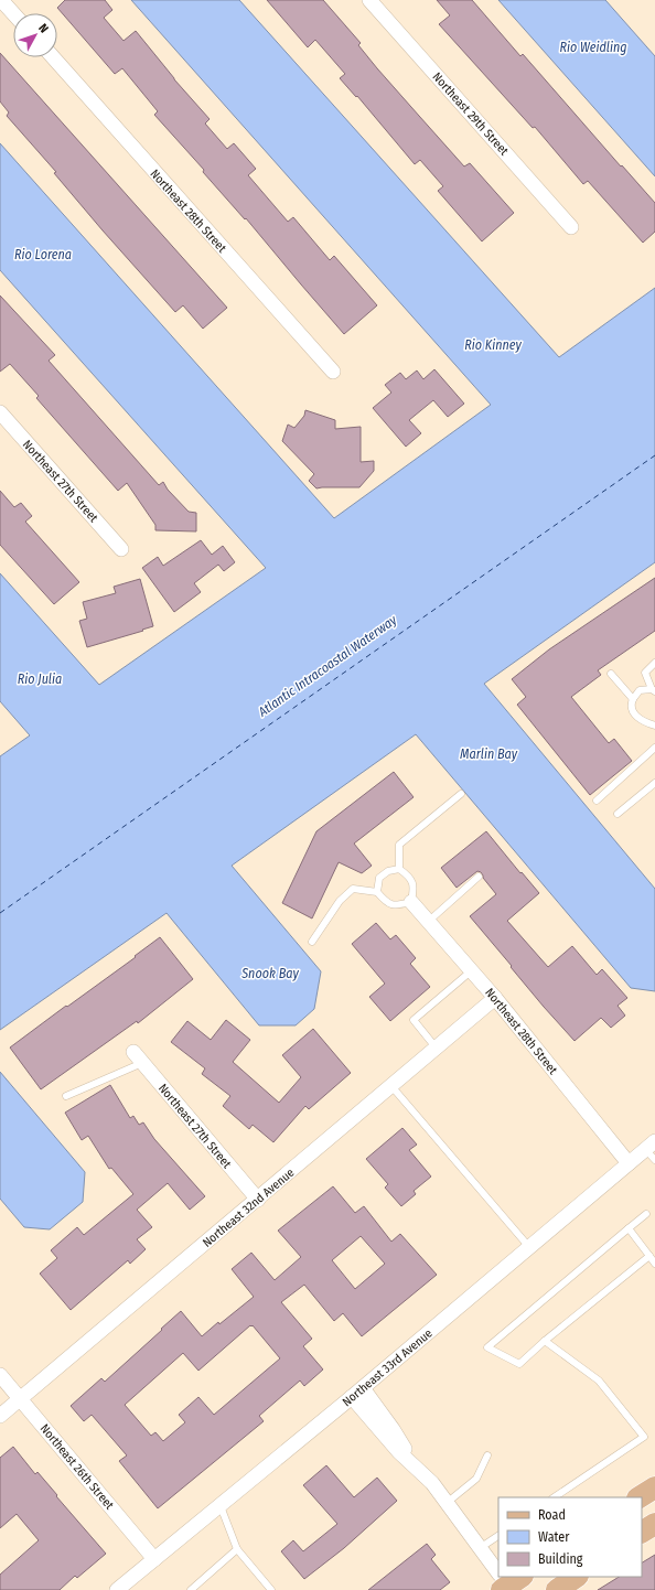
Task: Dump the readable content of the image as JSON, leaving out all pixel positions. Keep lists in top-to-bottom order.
{
  "streets": {
    "street": [
      "Northeast 29th Street",
      "Northeast 28th Street",
      "Northeast 27th Street",
      "Northeast 32nd Avenue",
      "Northeast 33rd Avenue",
      "Northeast 26th Street"
    ]
  },
  "crossings": [
    ["Northeast 28th Street", "Northeast 32nd Avenue"],
    ["Northeast 28th Street", "Northeast 33rd Avenue"],
    ["Northeast 27th Street", "Northeast 32nd Avenue"],
    ["Northeast 32nd Avenue", "Northeast 26th Street"],
    ["Northeast 33rd Avenue", "Northeast 26th Street"]
  ],
  "water": [
    "Rio Weidling",
    "Rio Lorena",
    "Rio Kinney",
    "Atlantic Intracoastal Waterway",
    "Rio Julia",
    "Marlin Bay",
    "Snook Bay"
  ],
  "legend": ["Road", "Water", "Building"],
  "north": "top right"
}
